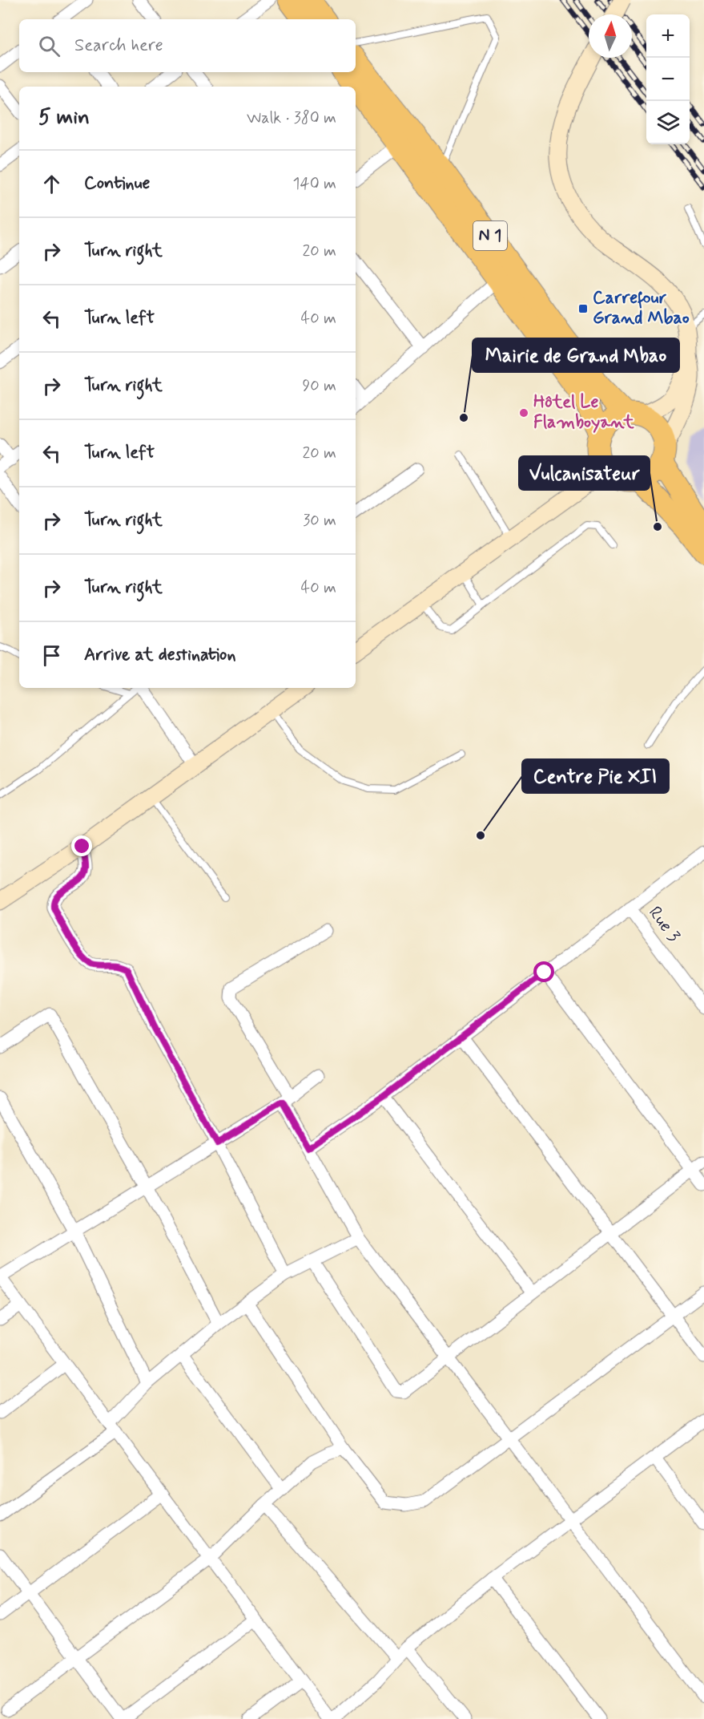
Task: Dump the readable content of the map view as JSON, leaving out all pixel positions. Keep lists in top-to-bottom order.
{
  "streets": {
    "highway": ["N 1"],
    "street": ["Rue 3"]
  },
  "places": {
    "transit": ["Carrefour Grand Mbao"],
    "other": [
      "Hôtel Le Flamboyant",
      "Mairie de Grand Mbao",
      "Vulcanisateur",
      "Centre Pie XII"
    ]
  },
  "north": "top",
  "page": {
    "map_buttons": ["+", "−"],
    "search": "Search here",
    "heading": ["5 min", "Walk · 380 m"],
    "list": [
      ["Continue", "140 m"],
      ["Turn right", "20 m"],
      ["Turn left", "40 m"],
      ["Turn right", "90 m"],
      ["Turn left", "20 m"],
      ["Turn right", "30 m"],
      ["Turn right", "40 m"],
      "Arrive at destination"
    ]
  }
}
